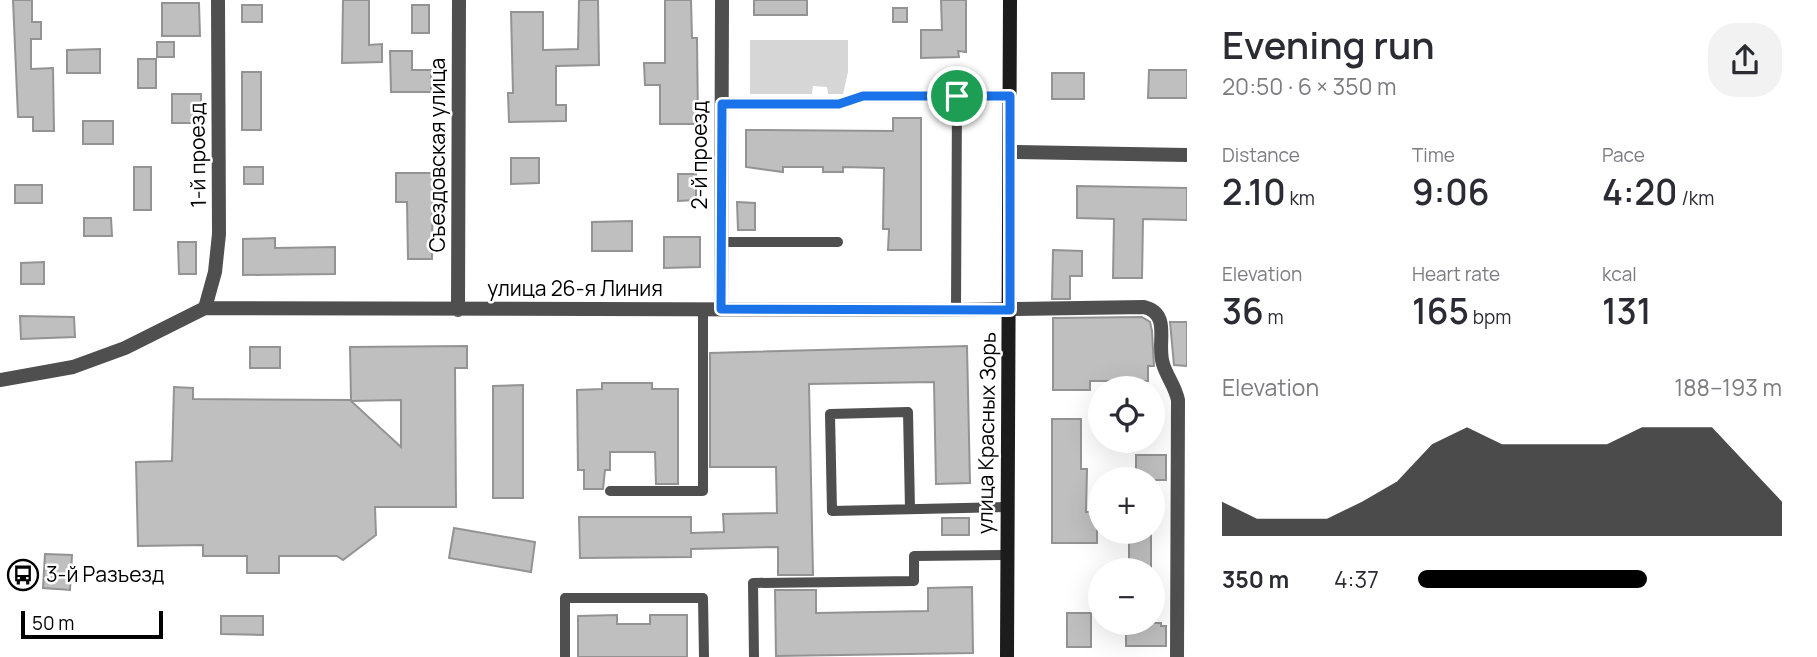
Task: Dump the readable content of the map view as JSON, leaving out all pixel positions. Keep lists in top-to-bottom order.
{
  "streets": {
    "street": [
      "1-й проезд",
      "Съездовская улица",
      "2-й проезд",
      "улица 26-я Линия",
      "улица Красных Зорь"
    ]
  },
  "crossings": [
    ["1-й проезд", "улица 26-я Линия"],
    ["Съездовская улица", "улица 26-я Линия"],
    ["2-й проезд", "улица 26-я Линия"],
    ["улица 26-я Линия", "улица Красных Зорь"]
  ],
  "places": {
    "bus stop": ["3-й Разъезд"]
  },
  "scale_bar": "50 m",
  "page": {
    "heading": ["Evening run", "20:50 · 6 × 350 m"],
    "stats": [
      ["Distance", "2.10 km"],
      ["Time", "9:06"],
      ["Pace", "4:20 /km"],
      ["Elevation", "36 m"],
      ["Heart rate", "165 bpm"],
      ["kcal", "131"]
    ],
    "chart": ["Elevation", "188–193 m"],
    "map_buttons": ["+", "−"],
    "list": [
      {
        "name": "350 m",
        "note": "4:37"
      }
    ],
    "scale": "50 m"
  }
}
